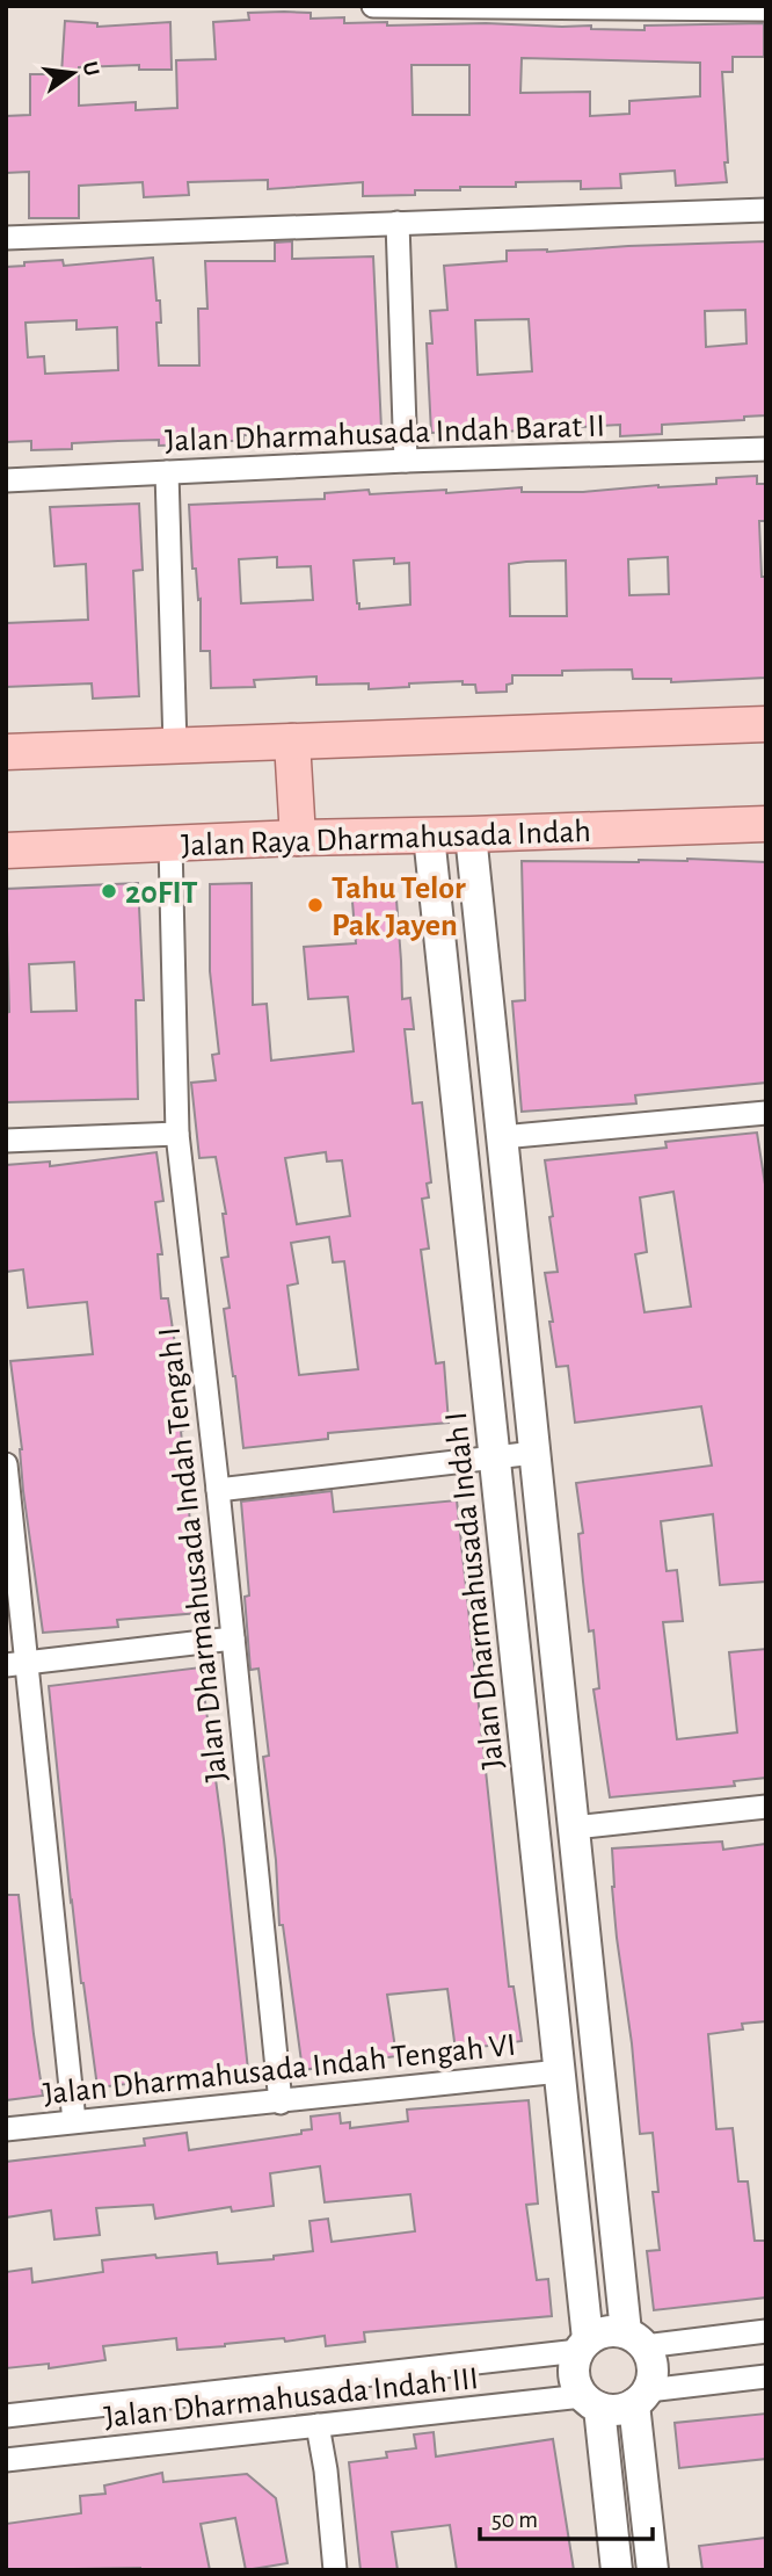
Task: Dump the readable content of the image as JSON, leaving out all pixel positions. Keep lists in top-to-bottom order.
{
  "streets": {
    "main road": ["Jalan Raya Dharmahusada Indah", "Jalan Dharmahusada Indah I"],
    "street": [
      "Jalan Dharmahusada Indah Barat II",
      "Jalan Dharmahusada Indah Tengah I",
      "Jalan Dharmahusada Indah Tengah VI",
      "Jalan Dharmahusada Indah III"
    ]
  },
  "crossings": [
    ["Jalan Raya Dharmahusada Indah", "Jalan Dharmahusada Indah Tengah I"],
    ["Jalan Raya Dharmahusada Indah", "Jalan Dharmahusada Indah I"],
    ["Jalan Dharmahusada Indah Tengah I", "Jalan Dharmahusada Indah Tengah VI"],
    ["Jalan Dharmahusada Indah I", "Jalan Dharmahusada Indah Tengah VI"],
    ["Jalan Dharmahusada Indah I", "Jalan Dharmahusada Indah III"]
  ],
  "places": ["20FIT", "Tahu Telor Pak Jayen"],
  "scale_bar": "50 m",
  "north": "right"
}
